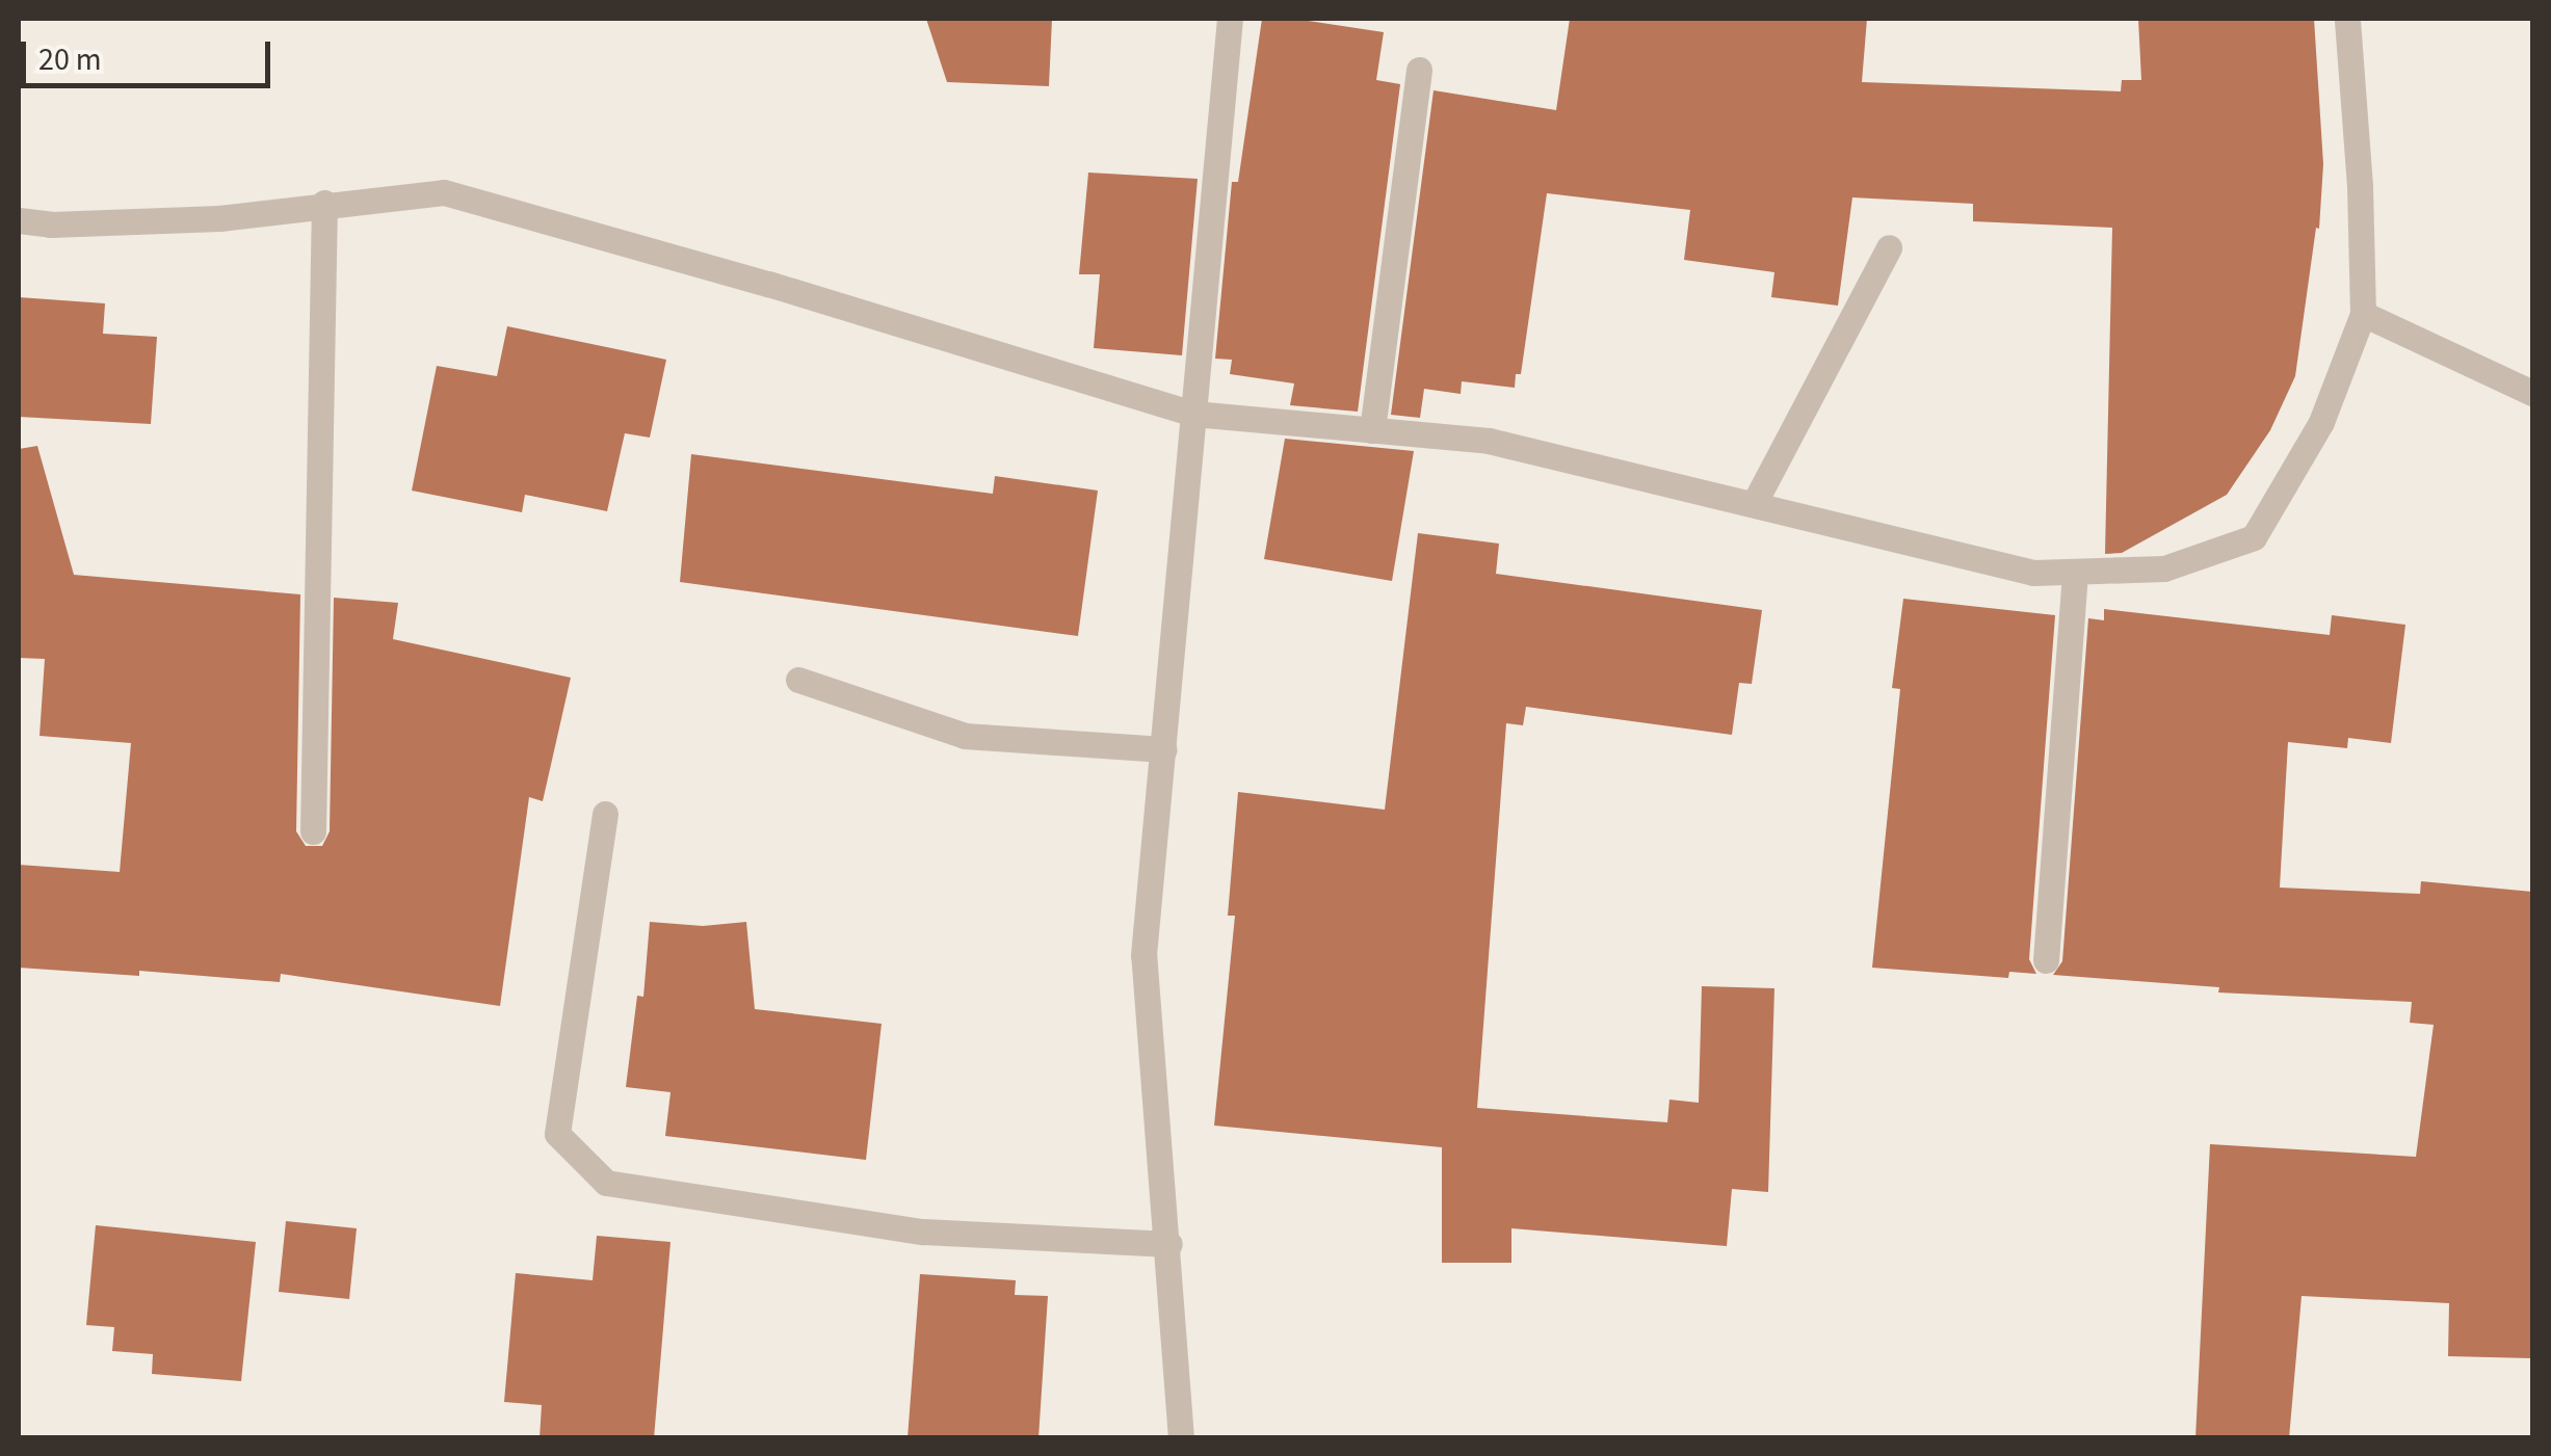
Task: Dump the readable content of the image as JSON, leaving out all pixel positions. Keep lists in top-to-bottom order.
{
  "scale_bar": "20 m"
}
